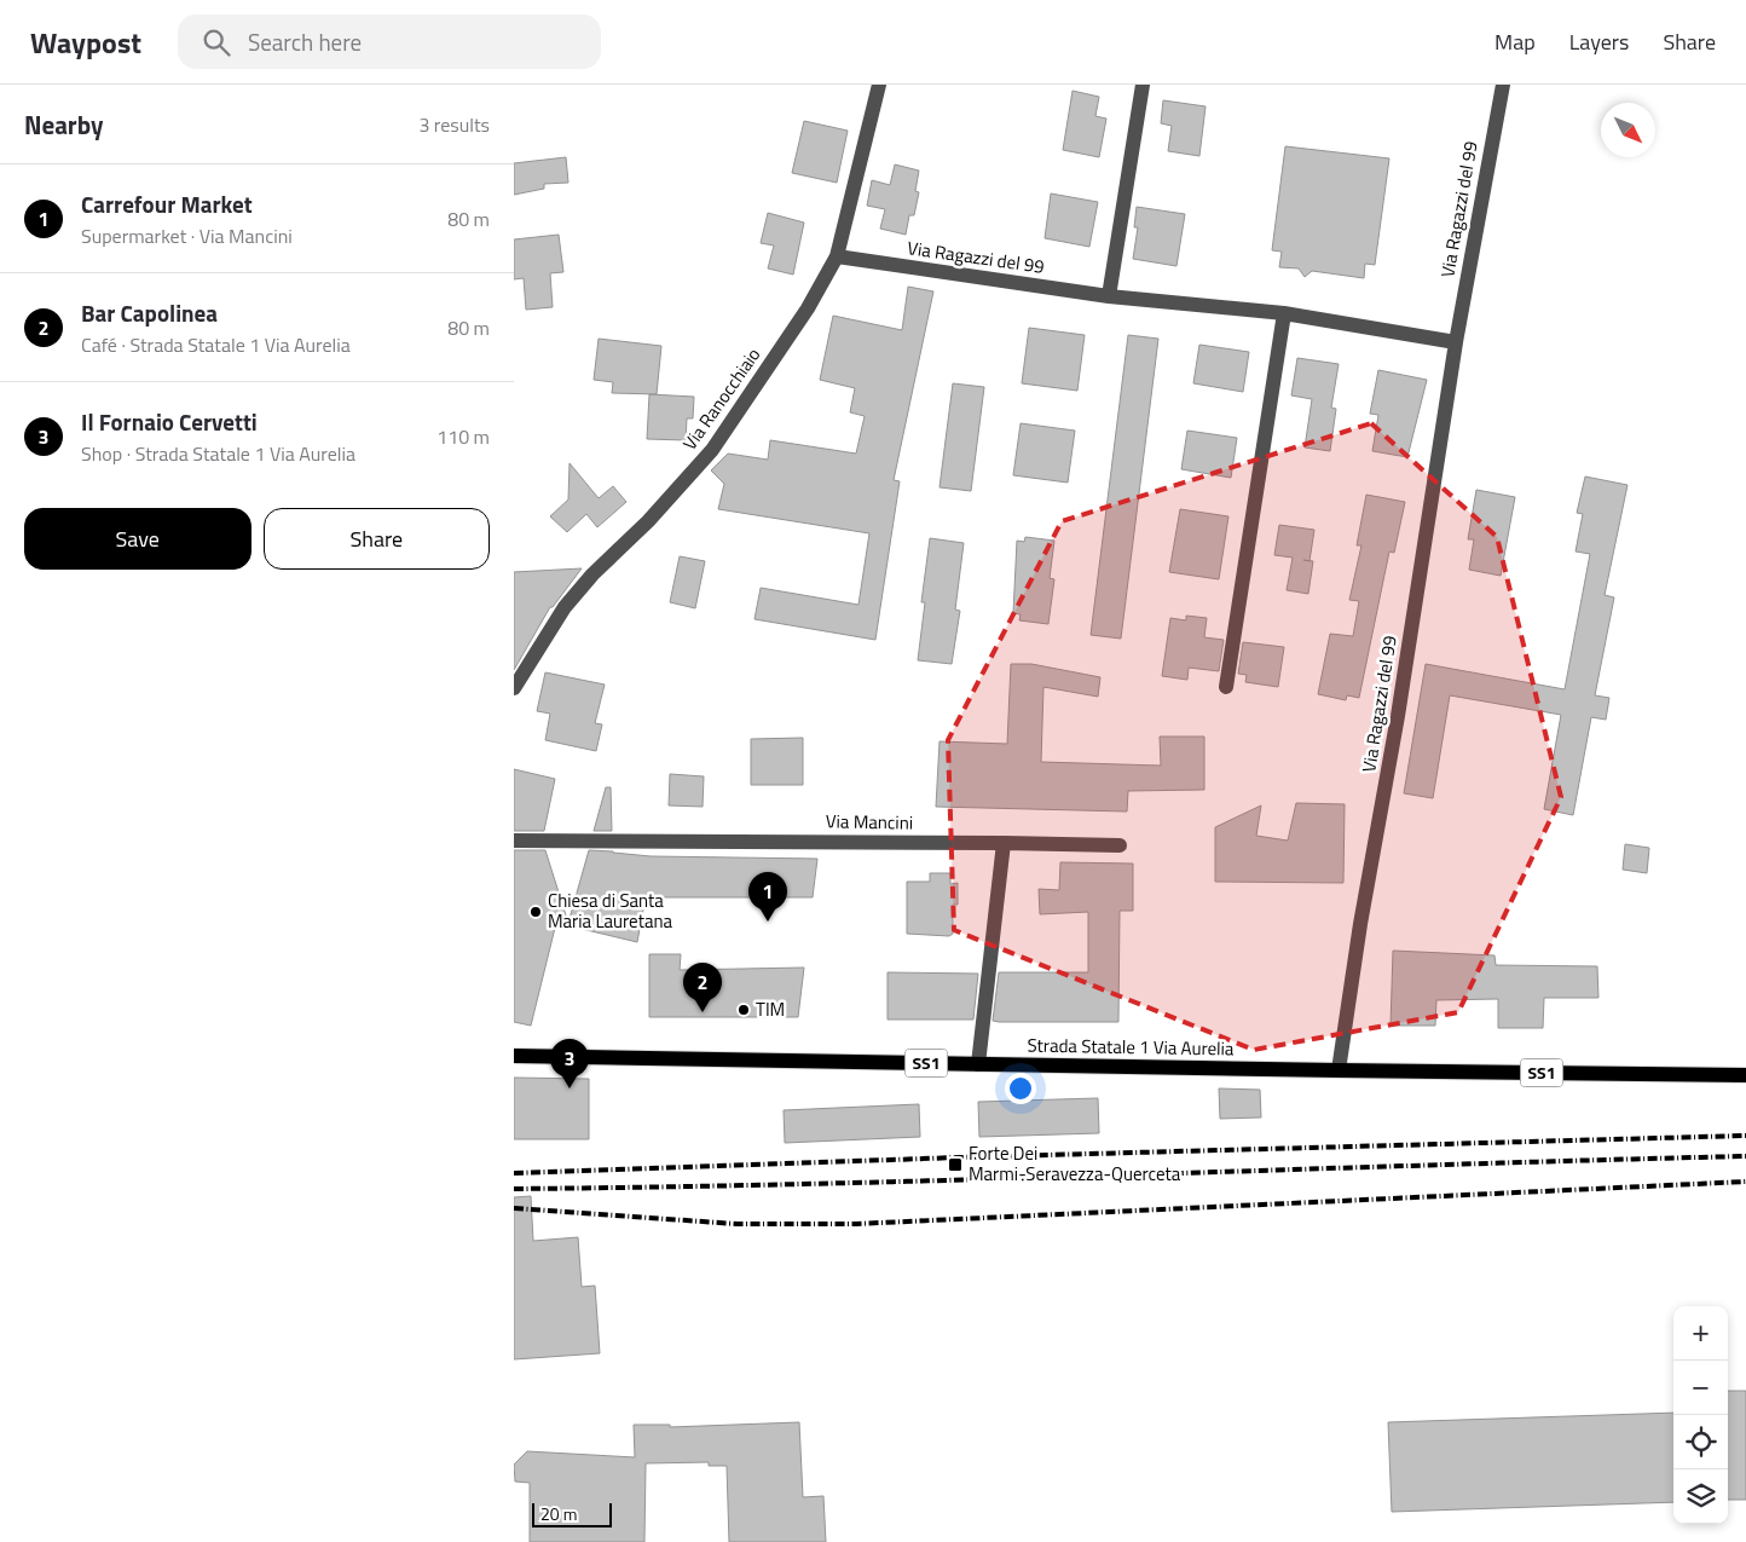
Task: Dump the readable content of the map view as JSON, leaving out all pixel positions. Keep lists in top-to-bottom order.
{
  "streets": {
    "main road": ["Strada Statale 1 Via Aurelia", "SS1"],
    "street": ["Via Ragazzi del 99", "Via Ranocchiaio", "Via Mancini"]
  },
  "crossings": [
    ["Via Ragazzi del 99", "Via Ranocchiaio"],
    ["Via Ragazzi del 99", "Strada Statale 1 Via Aurelia"]
  ],
  "places": {
    "other": ["Chiesa di Santa Maria Lauretana", "TIM"],
    "transit": ["Forte Dei Marmi-Seravezza-Querceta"]
  },
  "scale_bar": "20 m",
  "north": "bottom right",
  "page": {
    "header": "Waypost",
    "search": "Search here",
    "nav": ["Map", "Layers", "Share"],
    "heading": ["Nearby", "3 results"],
    "list": [
      {
        "mark": "1",
        "name": "Carrefour Market",
        "note": "Supermarket · Via Mancini",
        "value": "80 m"
      },
      {
        "mark": "2",
        "name": "Bar Capolinea",
        "note": "Café · Strada Statale 1 Via Aurelia",
        "value": "80 m"
      },
      {
        "mark": "3",
        "name": "Il Fornaio Cervetti",
        "note": "Shop · Strada Statale 1 Via Aurelia",
        "value": "110 m"
      }
    ],
    "buttons": ["Save", "Share"],
    "pins": ["1", "2", "3"],
    "map_buttons": ["+", "−"],
    "scale": "20 m"
  }
}
